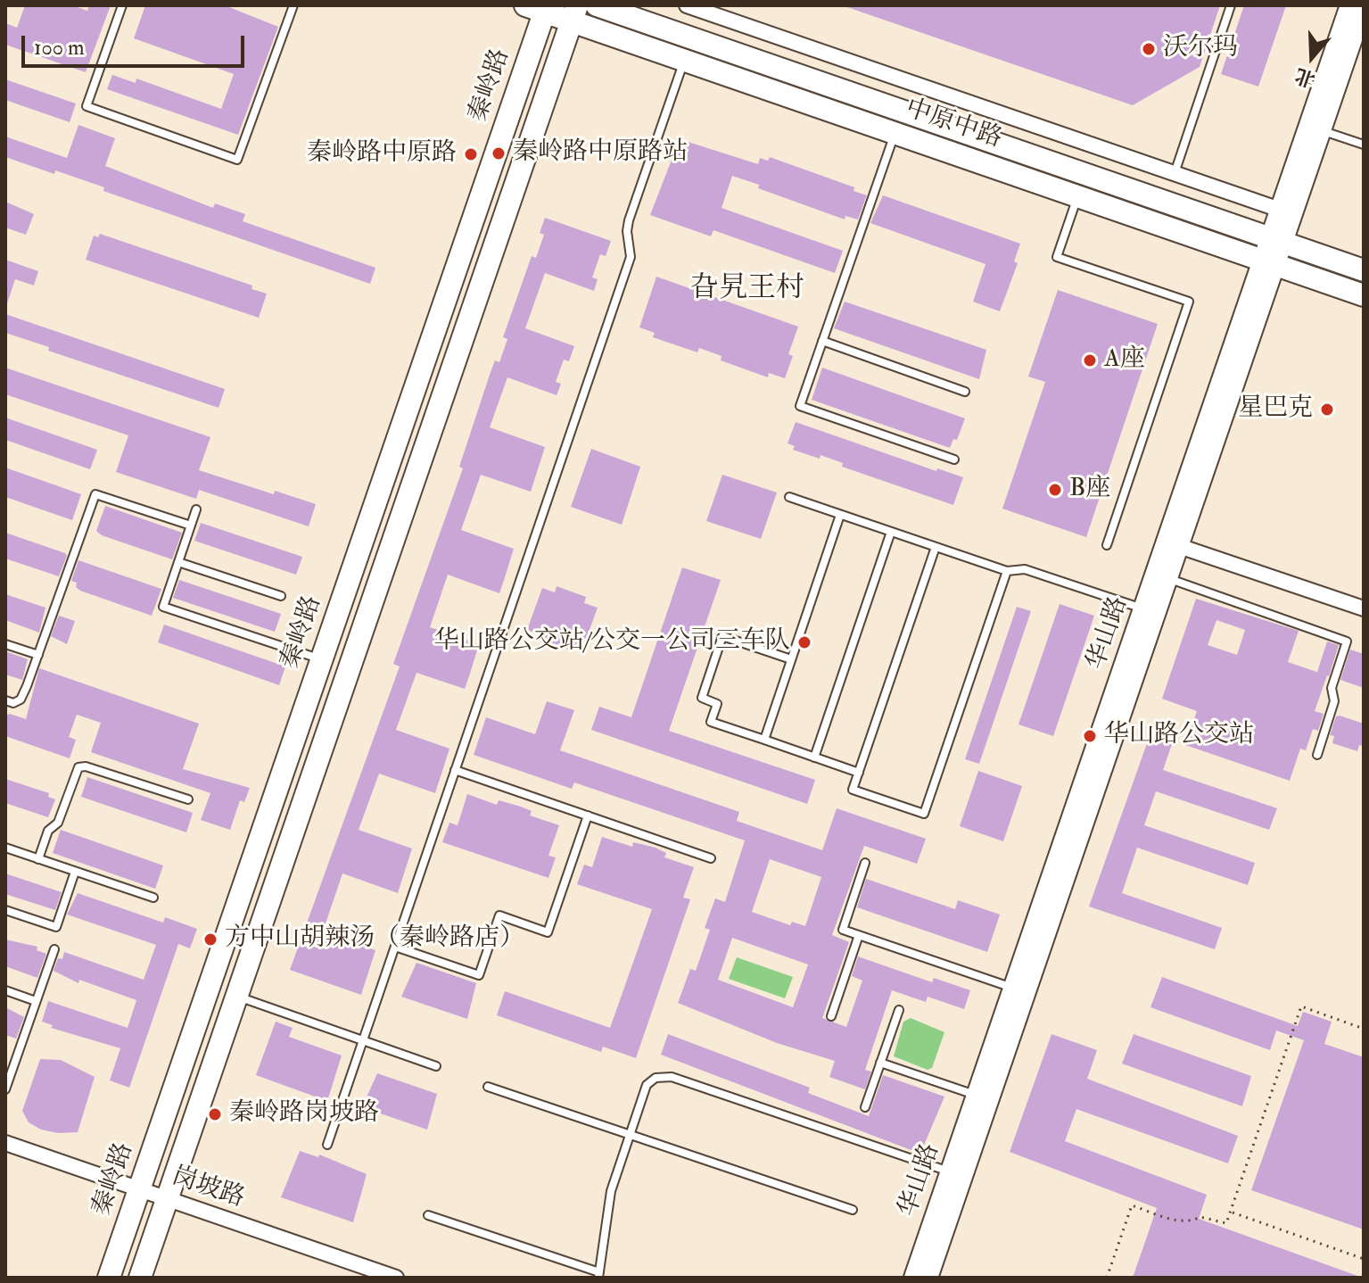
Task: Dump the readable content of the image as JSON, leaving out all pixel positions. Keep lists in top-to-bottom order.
{
  "streets": {
    "main road": ["秦岭路", "中原中路"],
    "street": ["华山路", "岗坡路"]
  },
  "crossings": [
    ["秦岭路", "中原中路"],
    ["秦岭路", "岗坡路"],
    ["中原中路", "华山路"]
  ],
  "districts": ["旮旯王村"],
  "places": [
    "沃尔玛",
    "秦岭路中原路站",
    "秦岭路中原路",
    "A座",
    "星巴克",
    "B座",
    "华山路公交站/公交一公司三车队",
    "华山路公交站",
    "方中山胡辣汤（秦岭路店）",
    "秦岭路岗坡路"
  ],
  "scale_bar": "100 m",
  "north": "bottom"
}
